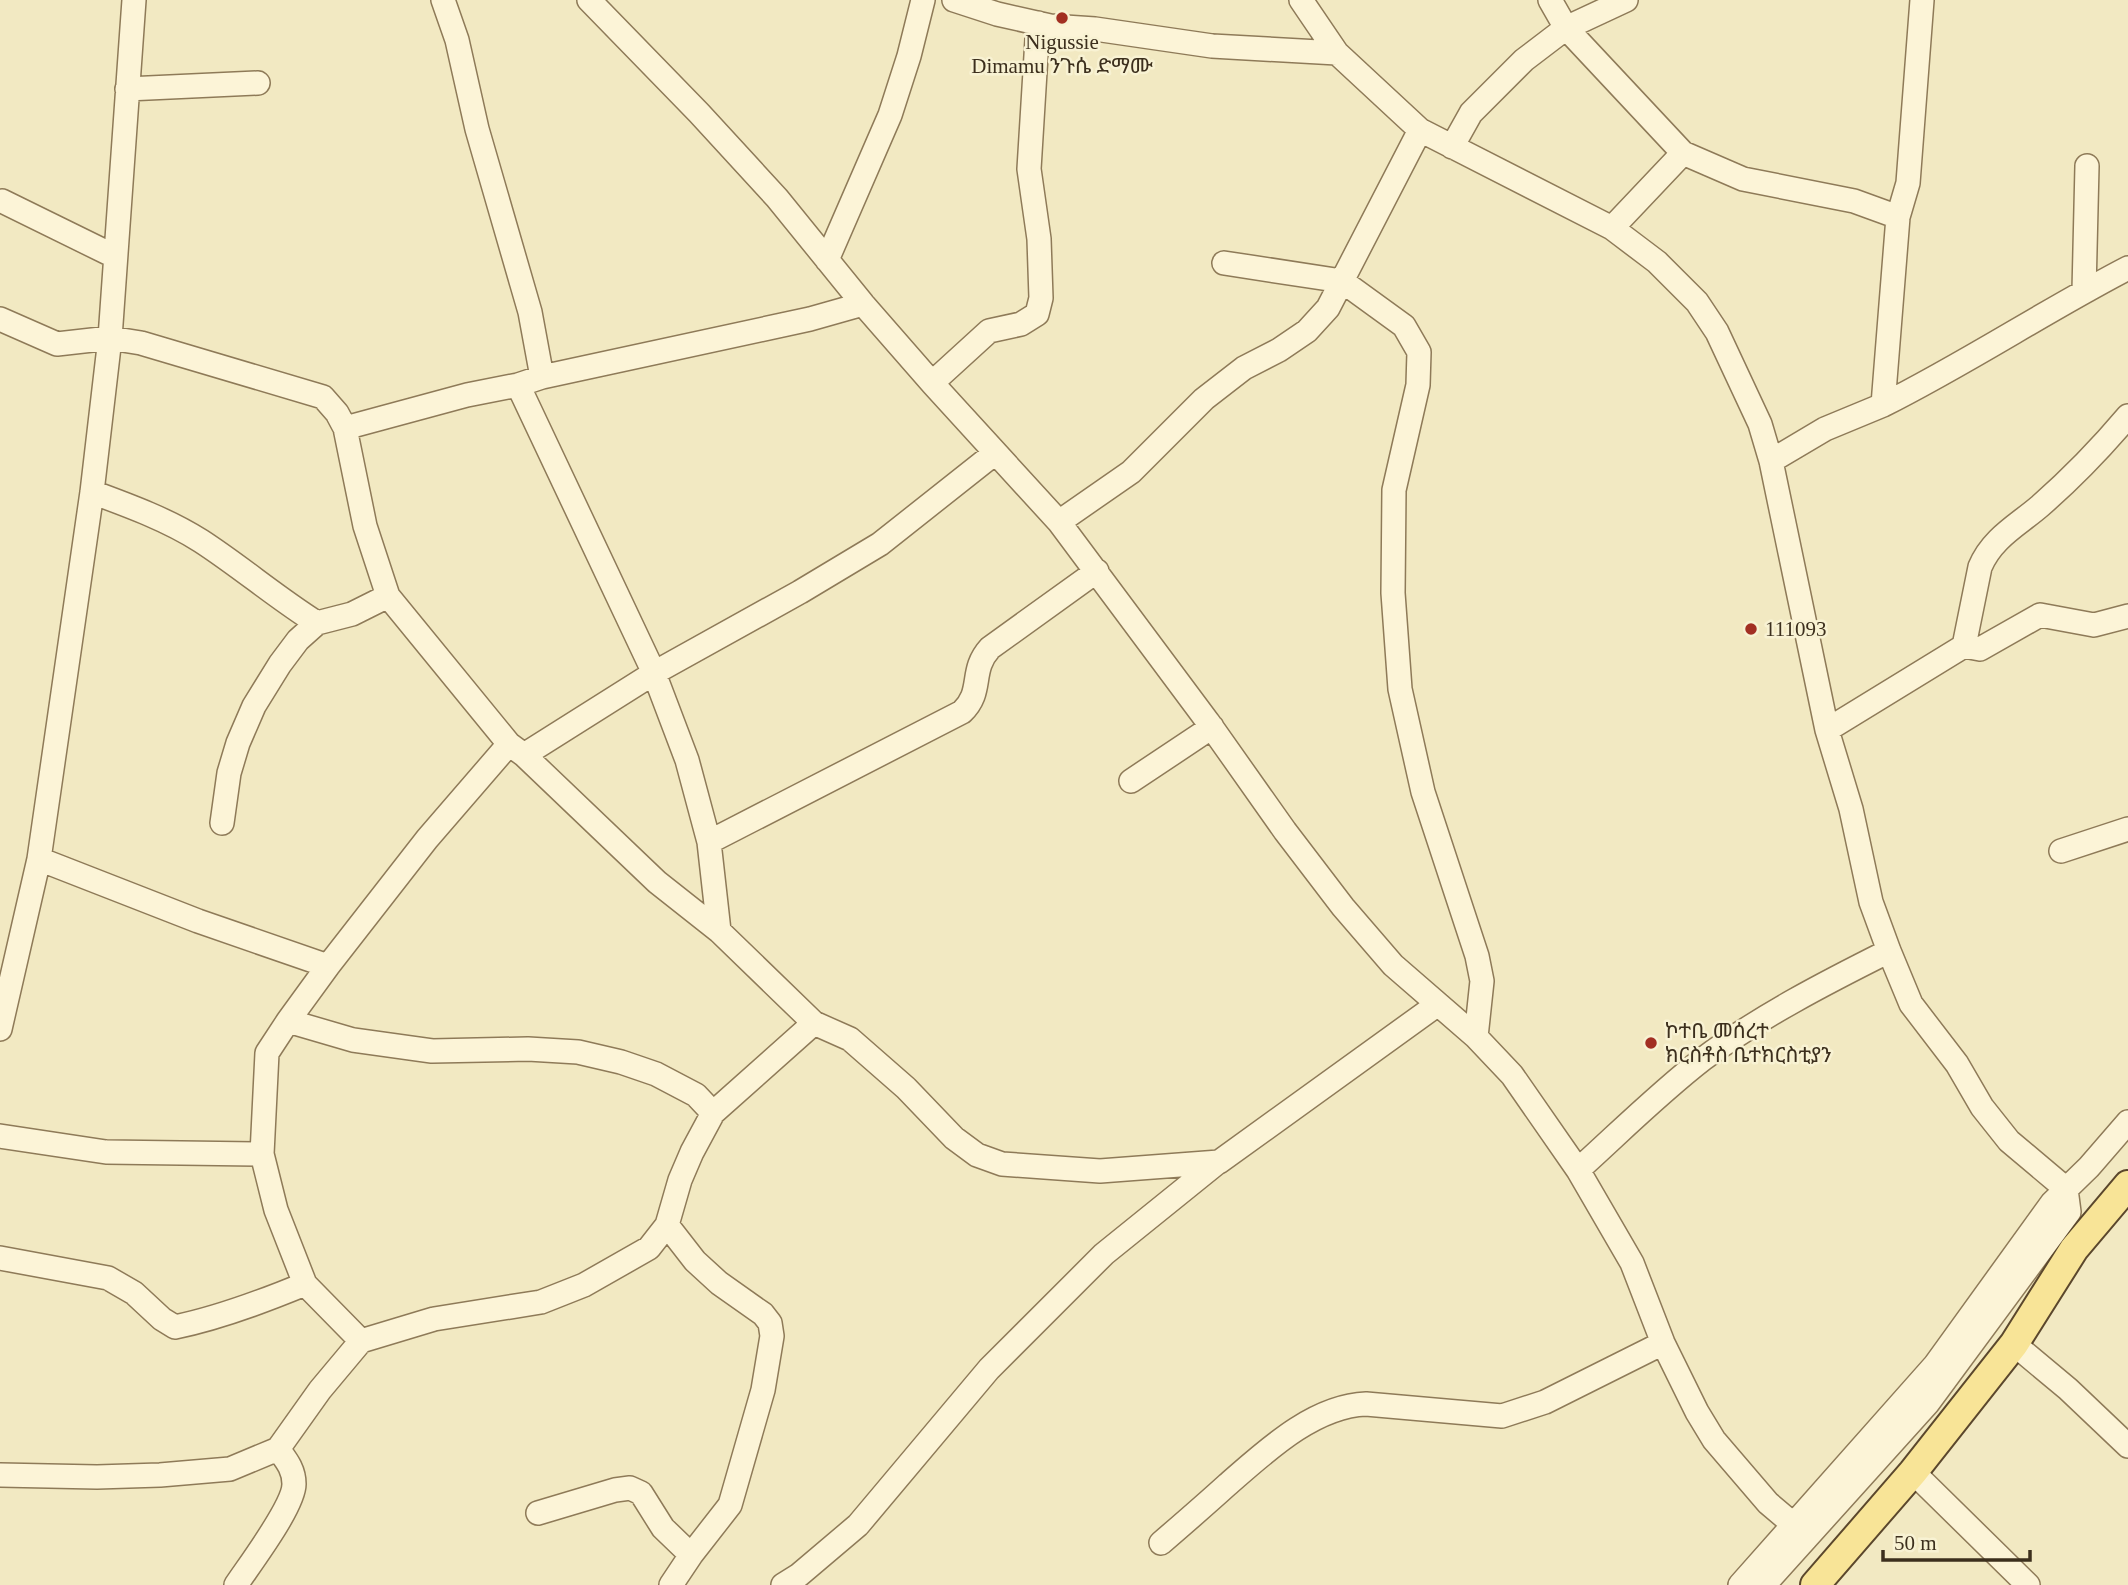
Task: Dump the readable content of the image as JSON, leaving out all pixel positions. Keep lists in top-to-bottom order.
{
  "places": ["Nigussie Dimamu ንጉሴ ድማሙ", "111093", "ኮተቤ መሰረተ ክርስቶስ ቤተክርስቲያን"],
  "scale_bar": "50 m"
}
